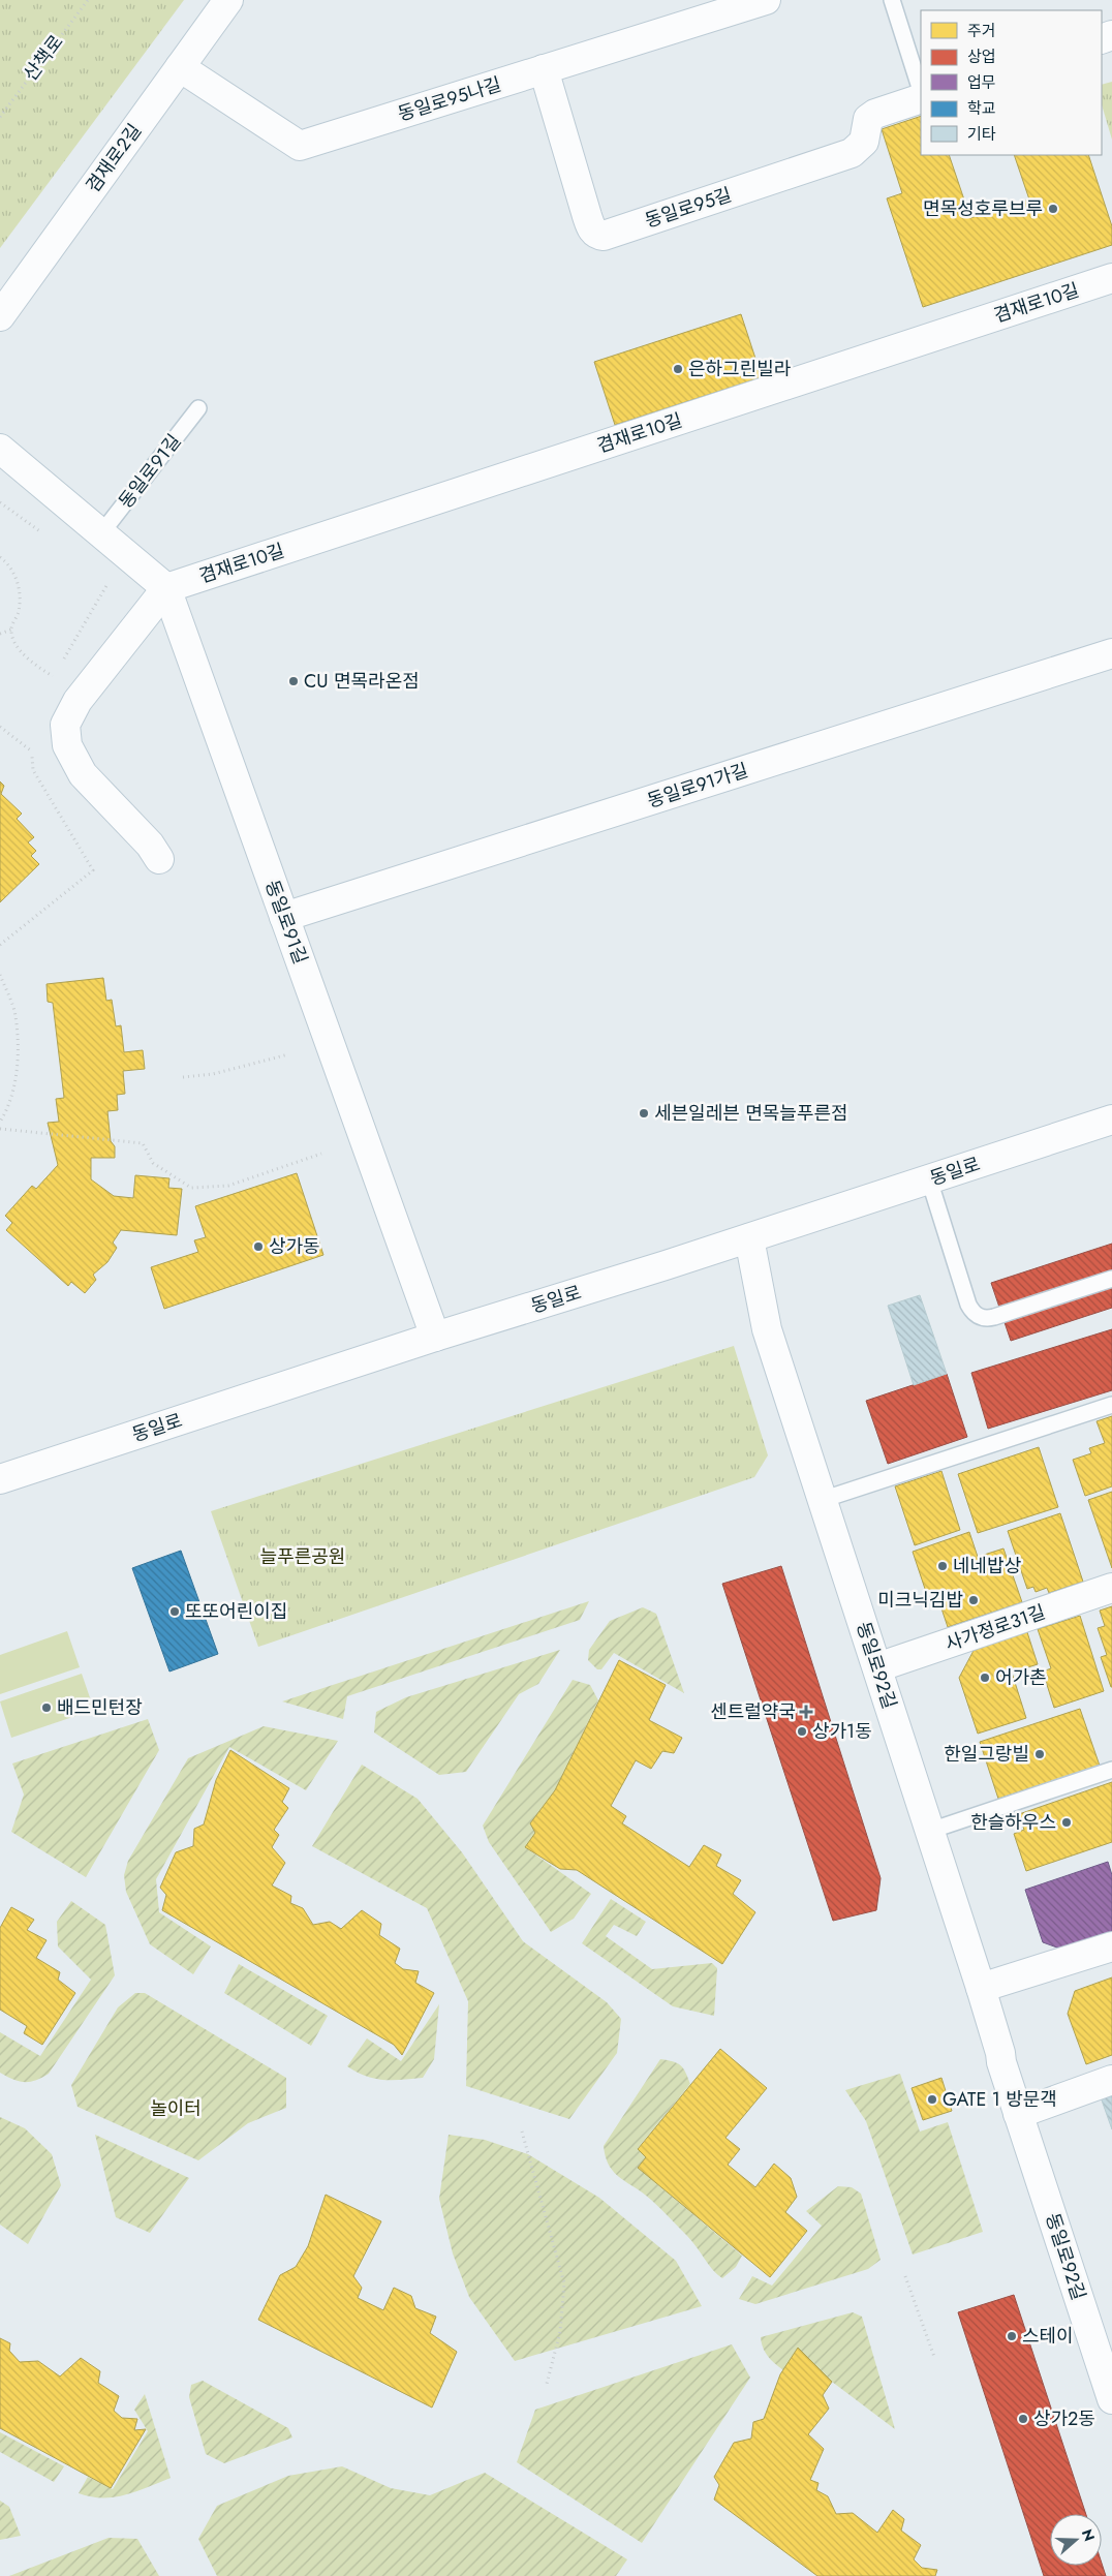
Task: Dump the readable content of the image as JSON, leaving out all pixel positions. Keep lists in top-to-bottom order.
{
  "streets": {
    "street": [
      "동일로95나길",
      "겸재로2길",
      "동일로95길",
      "겸재로10길",
      "동일로91길",
      "동일로91가길",
      "동일로",
      "사가정로31길",
      "동일로92길"
    ],
    "path": ["산책로"]
  },
  "crossings": [
    ["동일로95나길", "겸재로2길"],
    ["동일로95나길", "동일로95길"],
    ["겸재로10길", "동일로91길"],
    ["동일로91길", "동일로91가길"],
    ["동일로91길", "동일로"],
    ["동일로", "동일로92길"],
    ["사가정로31길", "동일로92길"]
  ],
  "parks": ["늘푸른공원", "놀이터"],
  "places": {
    "other": [
      "면목성호루브루",
      "은하그린빌라",
      "CU 면목라온점",
      "세븐일레븐 면목늘푸른점",
      "상가동",
      "네네밥상",
      "미크닉김밥",
      "또또어린이집",
      "어가촌",
      "배드민턴장",
      "상가1동",
      "한일그랑빌",
      "한슬하우스",
      "GATE 1 방문객",
      "스테이",
      "상가2동"
    ],
    "health": ["센트럴약국"]
  },
  "legend": [
    "주거",
    "상업",
    "업무",
    "학교",
    "기타"
  ],
  "north": "right"
}
